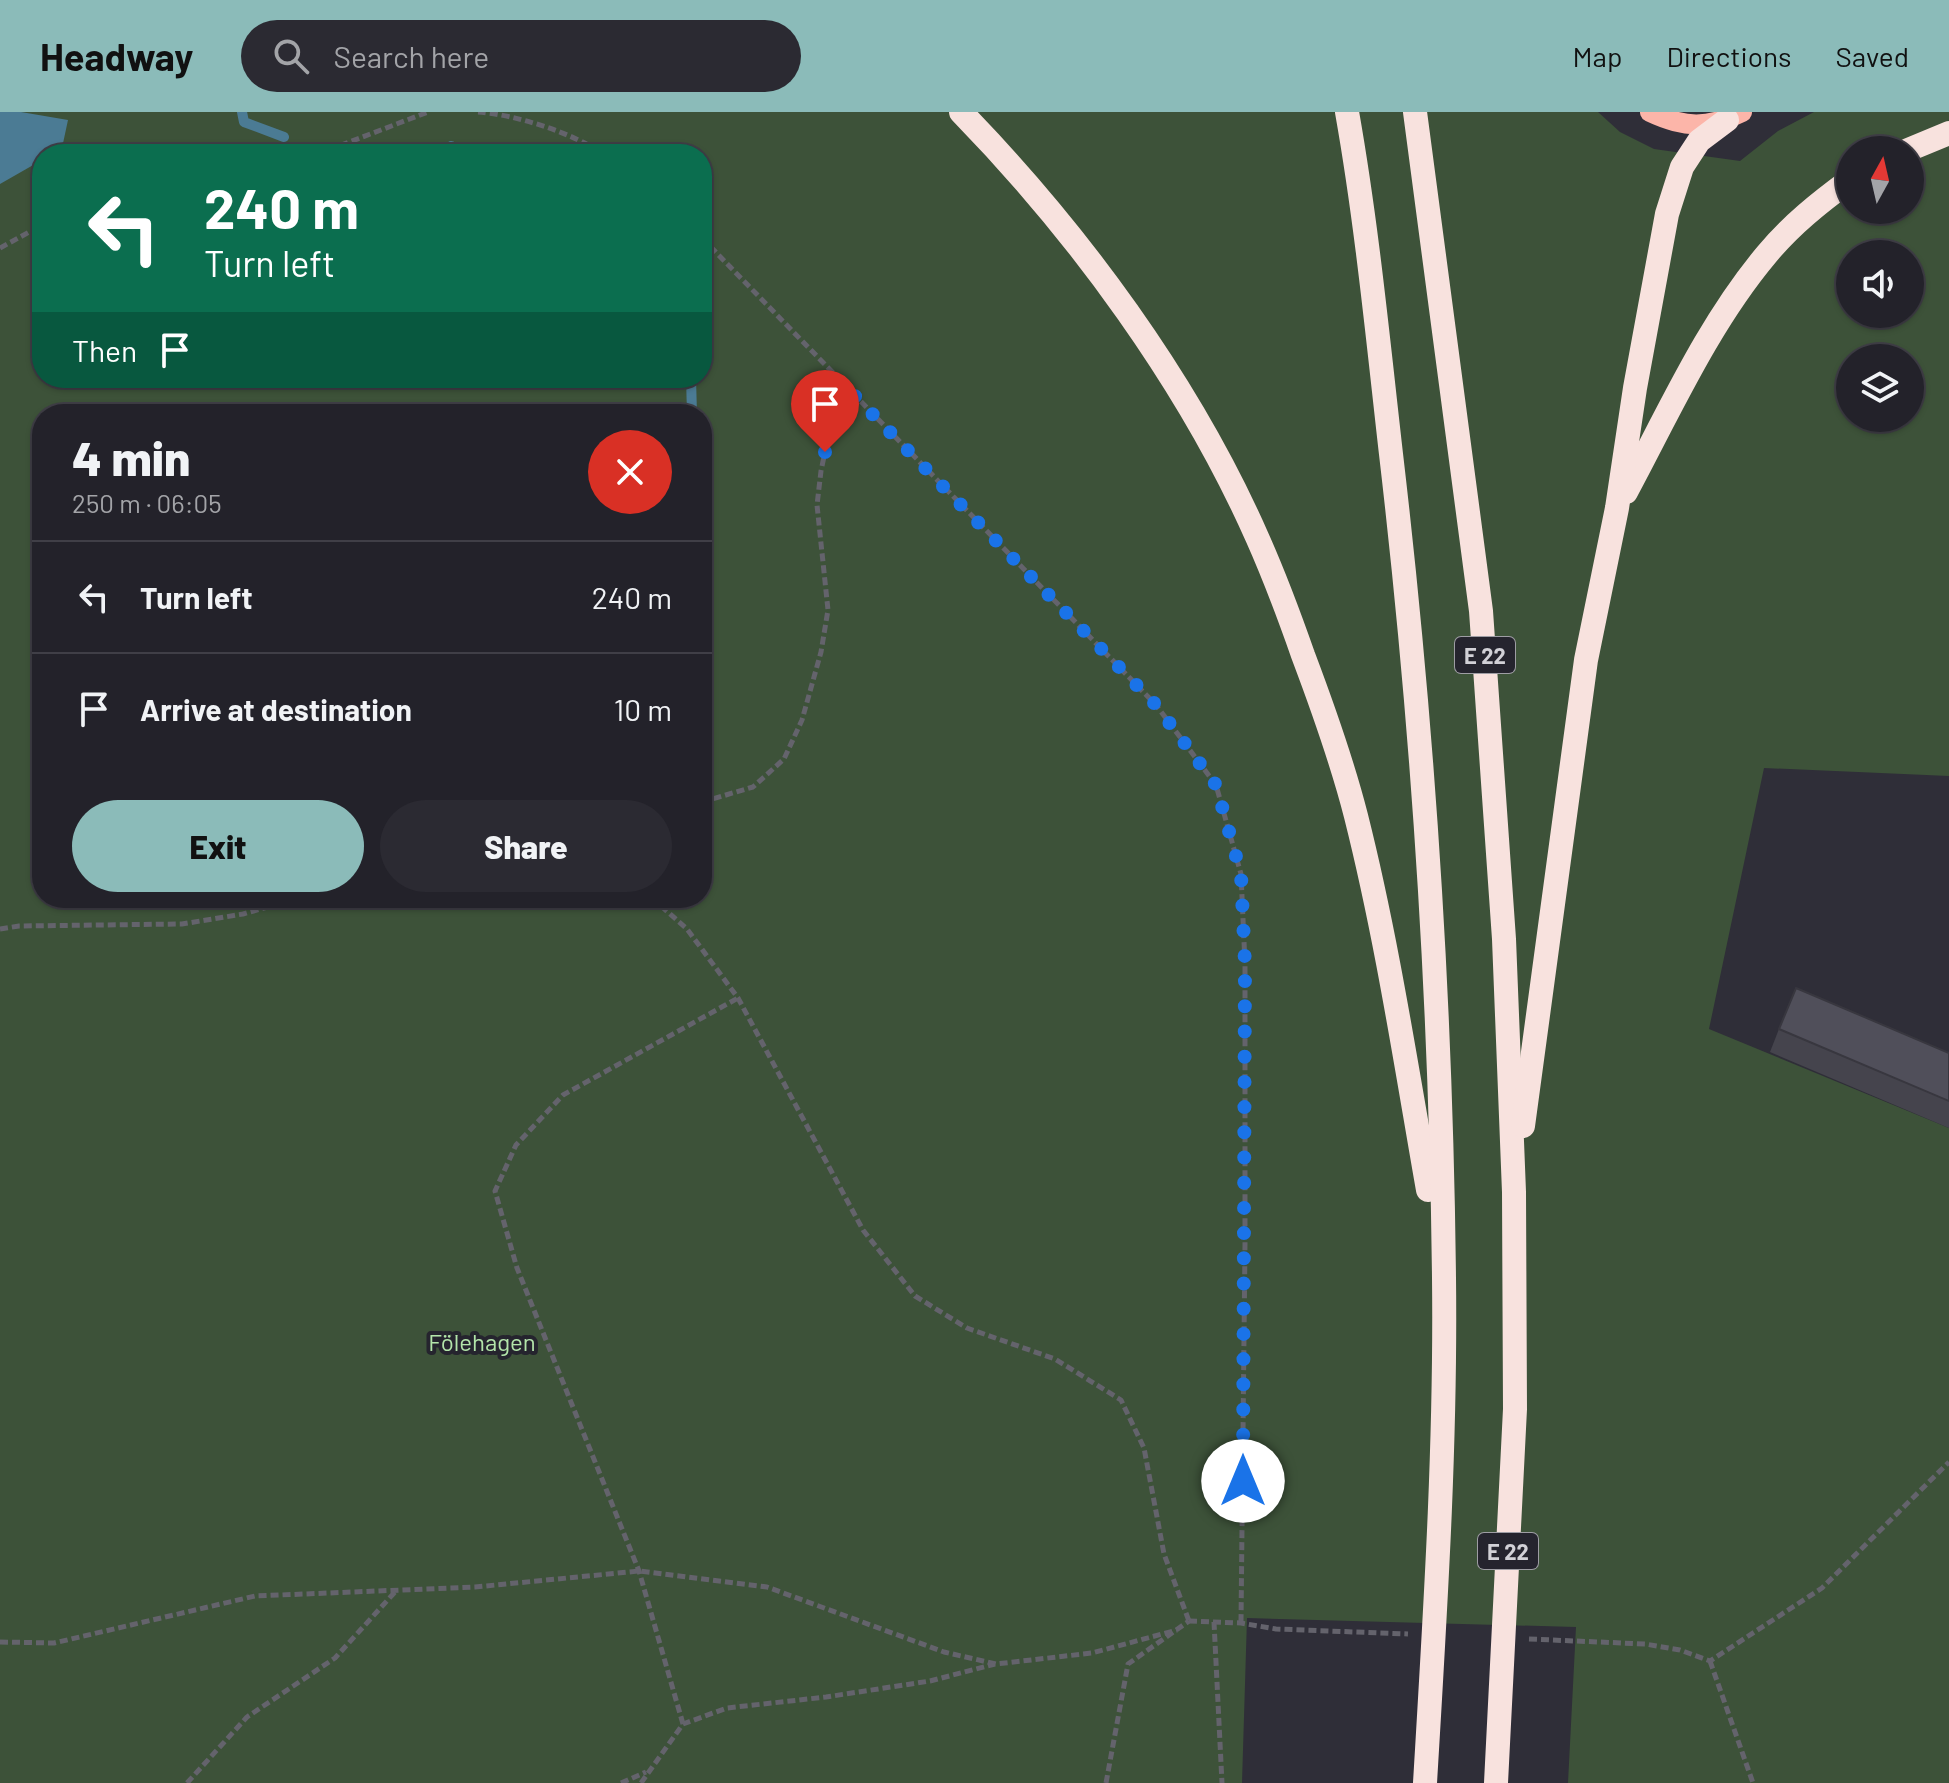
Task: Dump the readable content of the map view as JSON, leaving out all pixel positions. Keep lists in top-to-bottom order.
{
  "streets": {
    "highway": ["E 22"]
  },
  "parks": ["Fölehagen"],
  "north": "top",
  "page": {
    "header": "Headway",
    "search": "Search here",
    "nav": ["Map", "Directions", "Saved"],
    "turn": ["240 m", "Turn left"],
    "then": "Then",
    "heading": ["4 min", "250 m · 06:05"],
    "list": [
      {
        "name": "Turn left",
        "value": "240 m"
      },
      {
        "name": "Arrive at destination",
        "value": "10 m"
      }
    ],
    "buttons": ["Exit", "Share"]
  }
}
